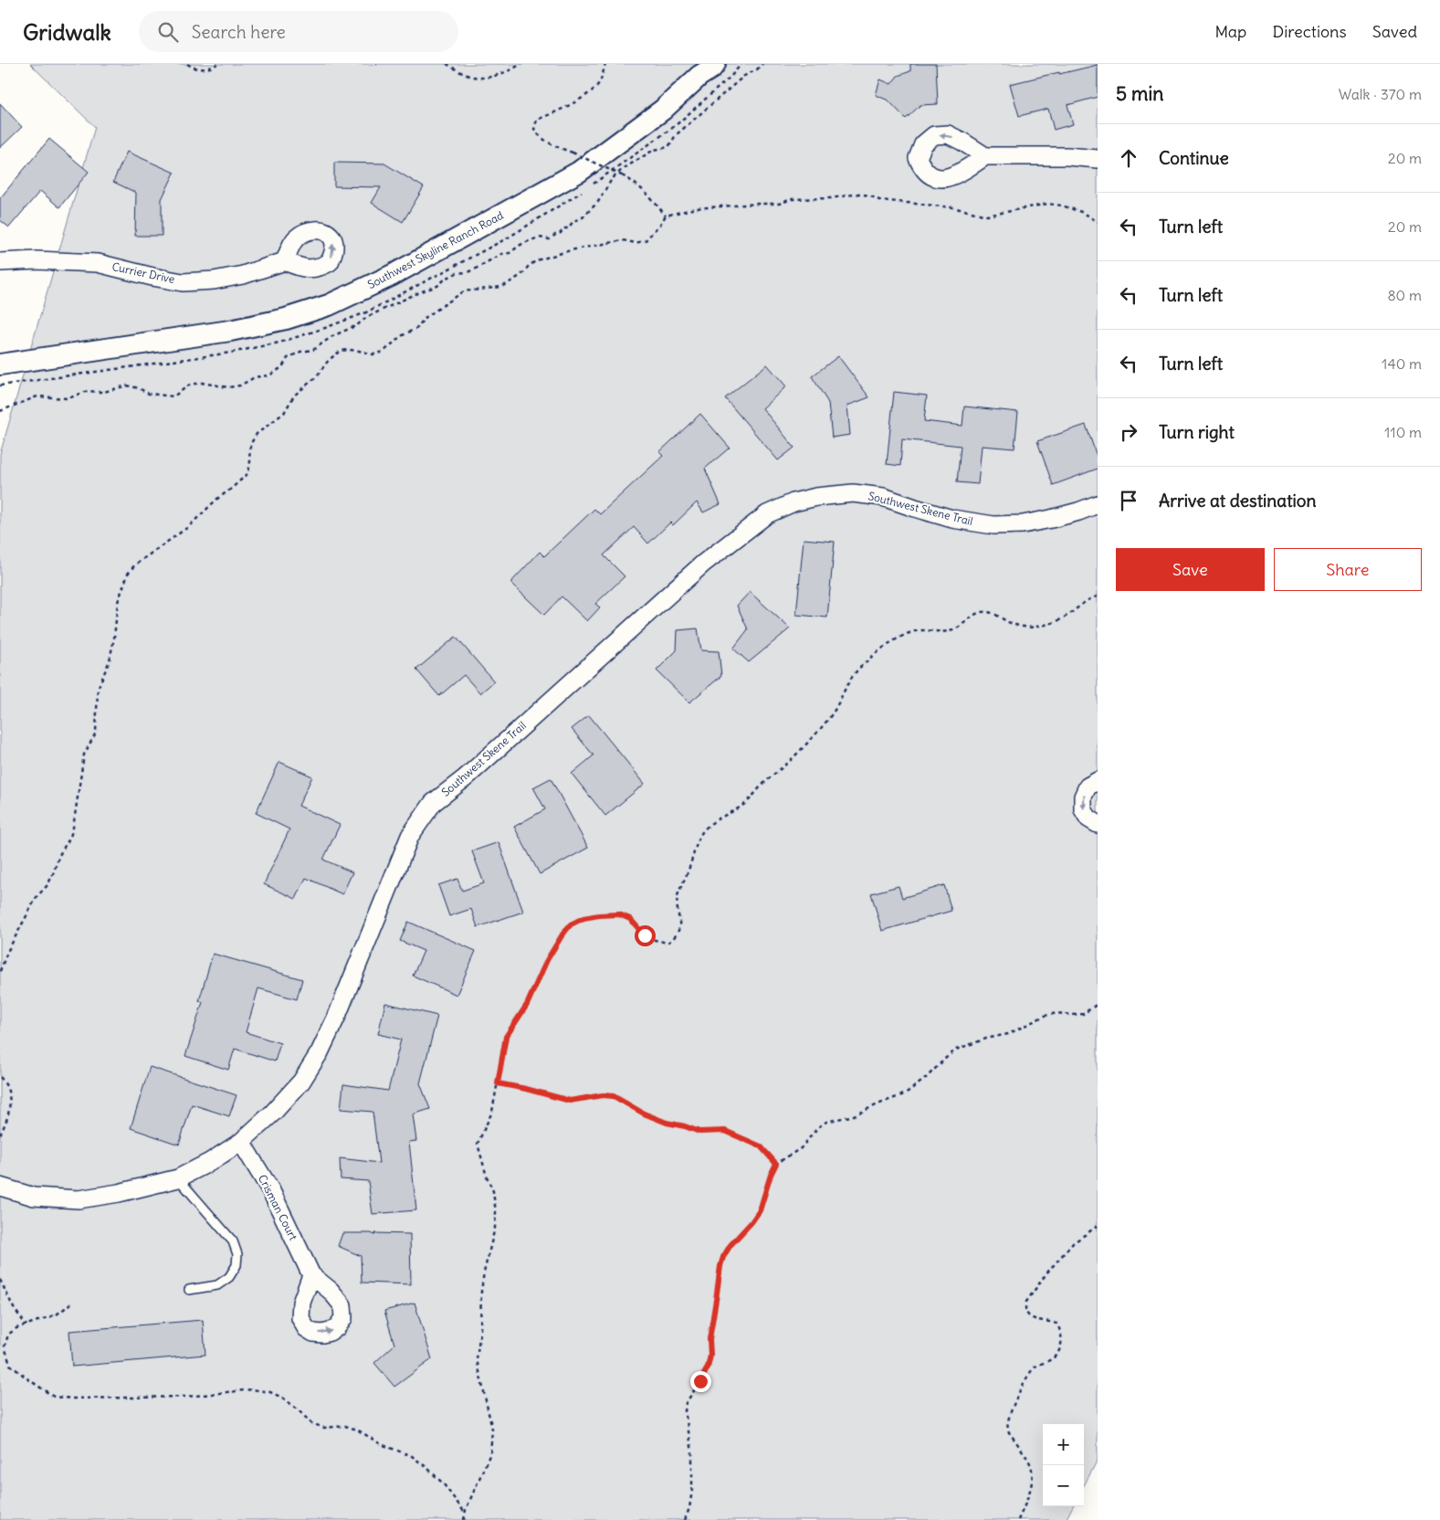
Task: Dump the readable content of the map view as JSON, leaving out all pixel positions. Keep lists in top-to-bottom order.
{
  "streets": {
    "street": [
      "Southwest Skyline Ranch Road",
      "Currier Drive",
      "Southwest Skene Trail",
      "Crisman Court"
    ]
  },
  "crossings": [
    ["Southwest Skene Trail", "Crisman Court"]
  ],
  "page": {
    "header": "Gridwalk",
    "search": "Search here",
    "nav": ["Map", "Directions", "Saved"],
    "heading": ["5 min", "Walk · 370 m"],
    "list": [
      ["Continue", "20 m"],
      ["Turn left", "20 m"],
      ["Turn left", "80 m"],
      ["Turn left", "140 m"],
      ["Turn right", "110 m"],
      "Arrive at destination"
    ],
    "buttons": ["Save", "Share"],
    "map_buttons": ["+", "−"]
  }
}
